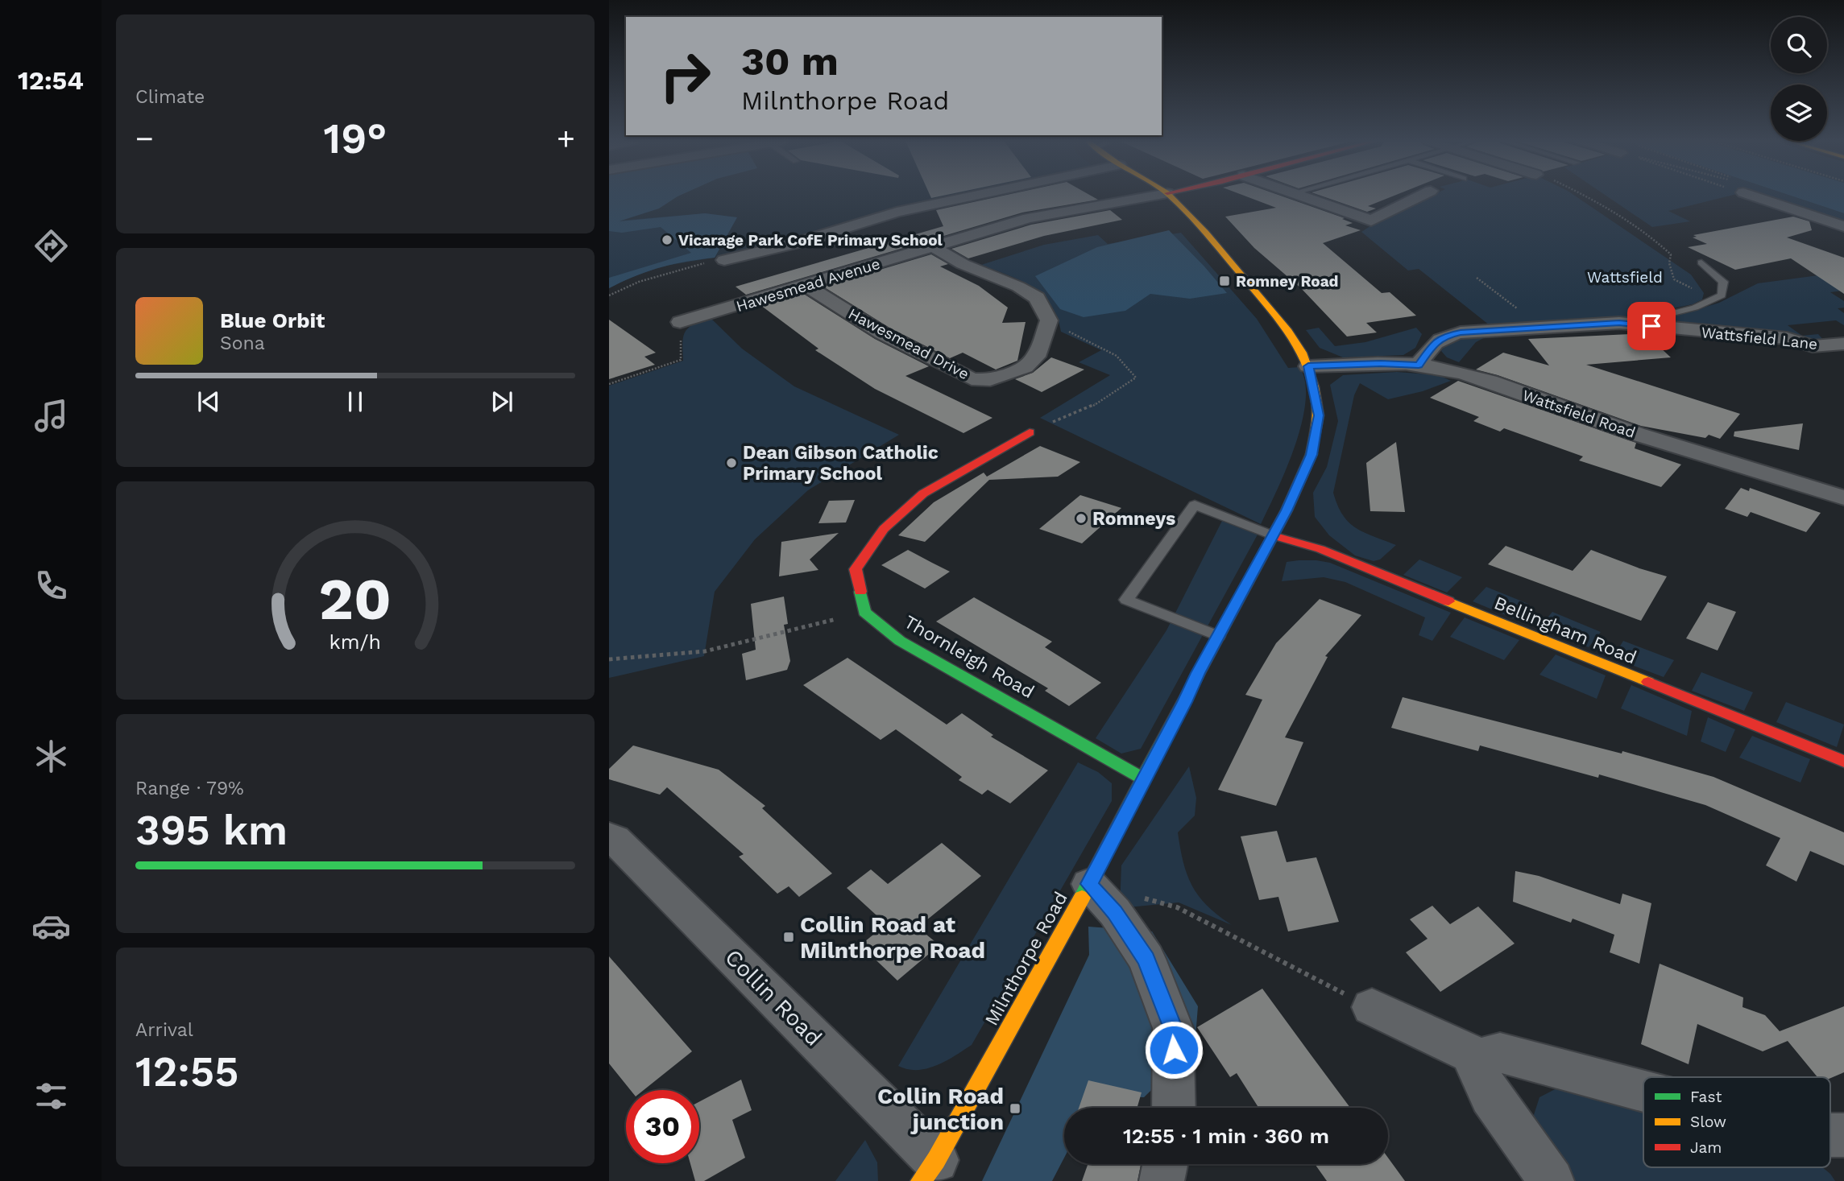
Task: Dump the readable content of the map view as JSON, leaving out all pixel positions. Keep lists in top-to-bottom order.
{
  "streets": {
    "main road": ["Bellingham Road", "Thornleigh Road", "Milnthorpe Road"],
    "street": [
      "Hawesmead Avenue",
      "Wattsfield Lane",
      "Hawesmead Drive",
      "Wattsfield Road",
      "Collin Road"
    ]
  },
  "crossings": [
    ["Hawesmead Avenue", "Hawesmead Drive"],
    ["Wattsfield Lane", "Wattsfield Road"],
    ["Wattsfield Road", "Milnthorpe Road"],
    ["Bellingham Road", "Milnthorpe Road"],
    ["Thornleigh Road", "Milnthorpe Road"],
    ["Milnthorpe Road", "Collin Road"]
  ],
  "parks": ["Wattsfield"],
  "places": {
    "other": ["Vicarage Park CofE Primary School", "Dean Gibson Catholic Primary School", "Romneys"],
    "transit": ["Romney Road", "Collin Road at Milnthorpe Road", "Collin Road junction"]
  },
  "legend": ["Fast", "Slow", "Jam"],
  "page": {
    "tabs": "12:54",
    "tile": [
      "Climate",
      ["Range · 79%", "395 km"],
      ["Arrival", "12:55"]
    ],
    "turn": ["30 m", "Milnthorpe Road"],
    "heat": ["−", "19°", "+"],
    "song": ["Blue Orbit", "Sona"],
    "limit": "30",
    "trip": "12:55 · 1 min · 360 m",
    "gauge": ["20", "km/h"]
  }
}
